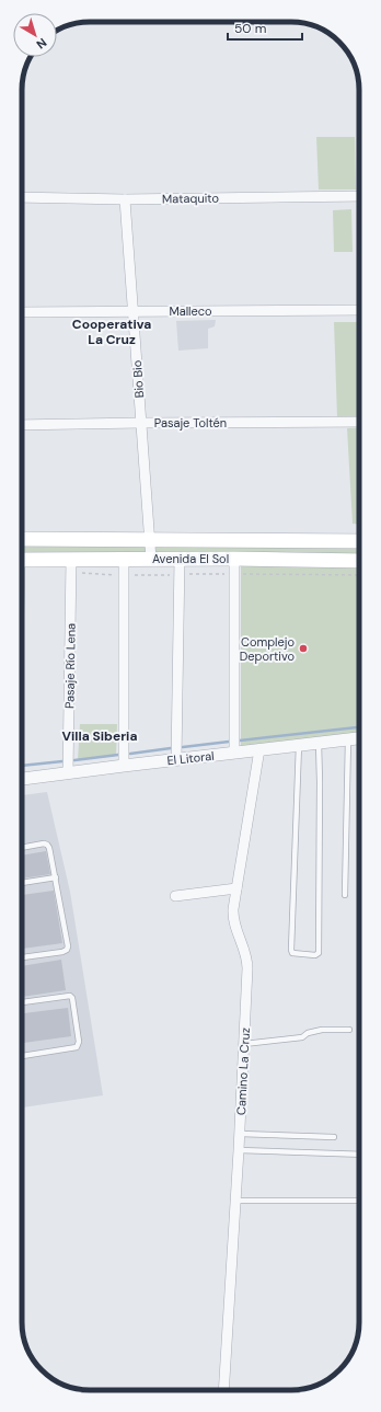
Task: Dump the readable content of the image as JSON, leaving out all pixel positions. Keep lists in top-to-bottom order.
{
  "streets": {
    "main road": ["Avenida El Sol"],
    "street": [
      "Mataquito",
      "Malleco",
      "Bio Bio",
      "Pasaje Toltén",
      "Pasaje Río Lena",
      "El Litoral",
      "Camino La Cruz"
    ]
  },
  "crossings": [
    ["Mataquito", "Bio Bio"],
    ["Malleco", "Bio Bio"],
    ["Bio Bio", "Pasaje Toltén"],
    ["Bio Bio", "Avenida El Sol"],
    ["Avenida El Sol", "Pasaje Río Lena"],
    ["Pasaje Río Lena", "El Litoral"],
    ["El Litoral", "Camino La Cruz"]
  ],
  "districts": ["Cooperativa La Cruz", "Villa Siberia"],
  "places": ["Complejo Deportivo"],
  "scale_bar": "50 m",
  "north": "bottom right"
}
